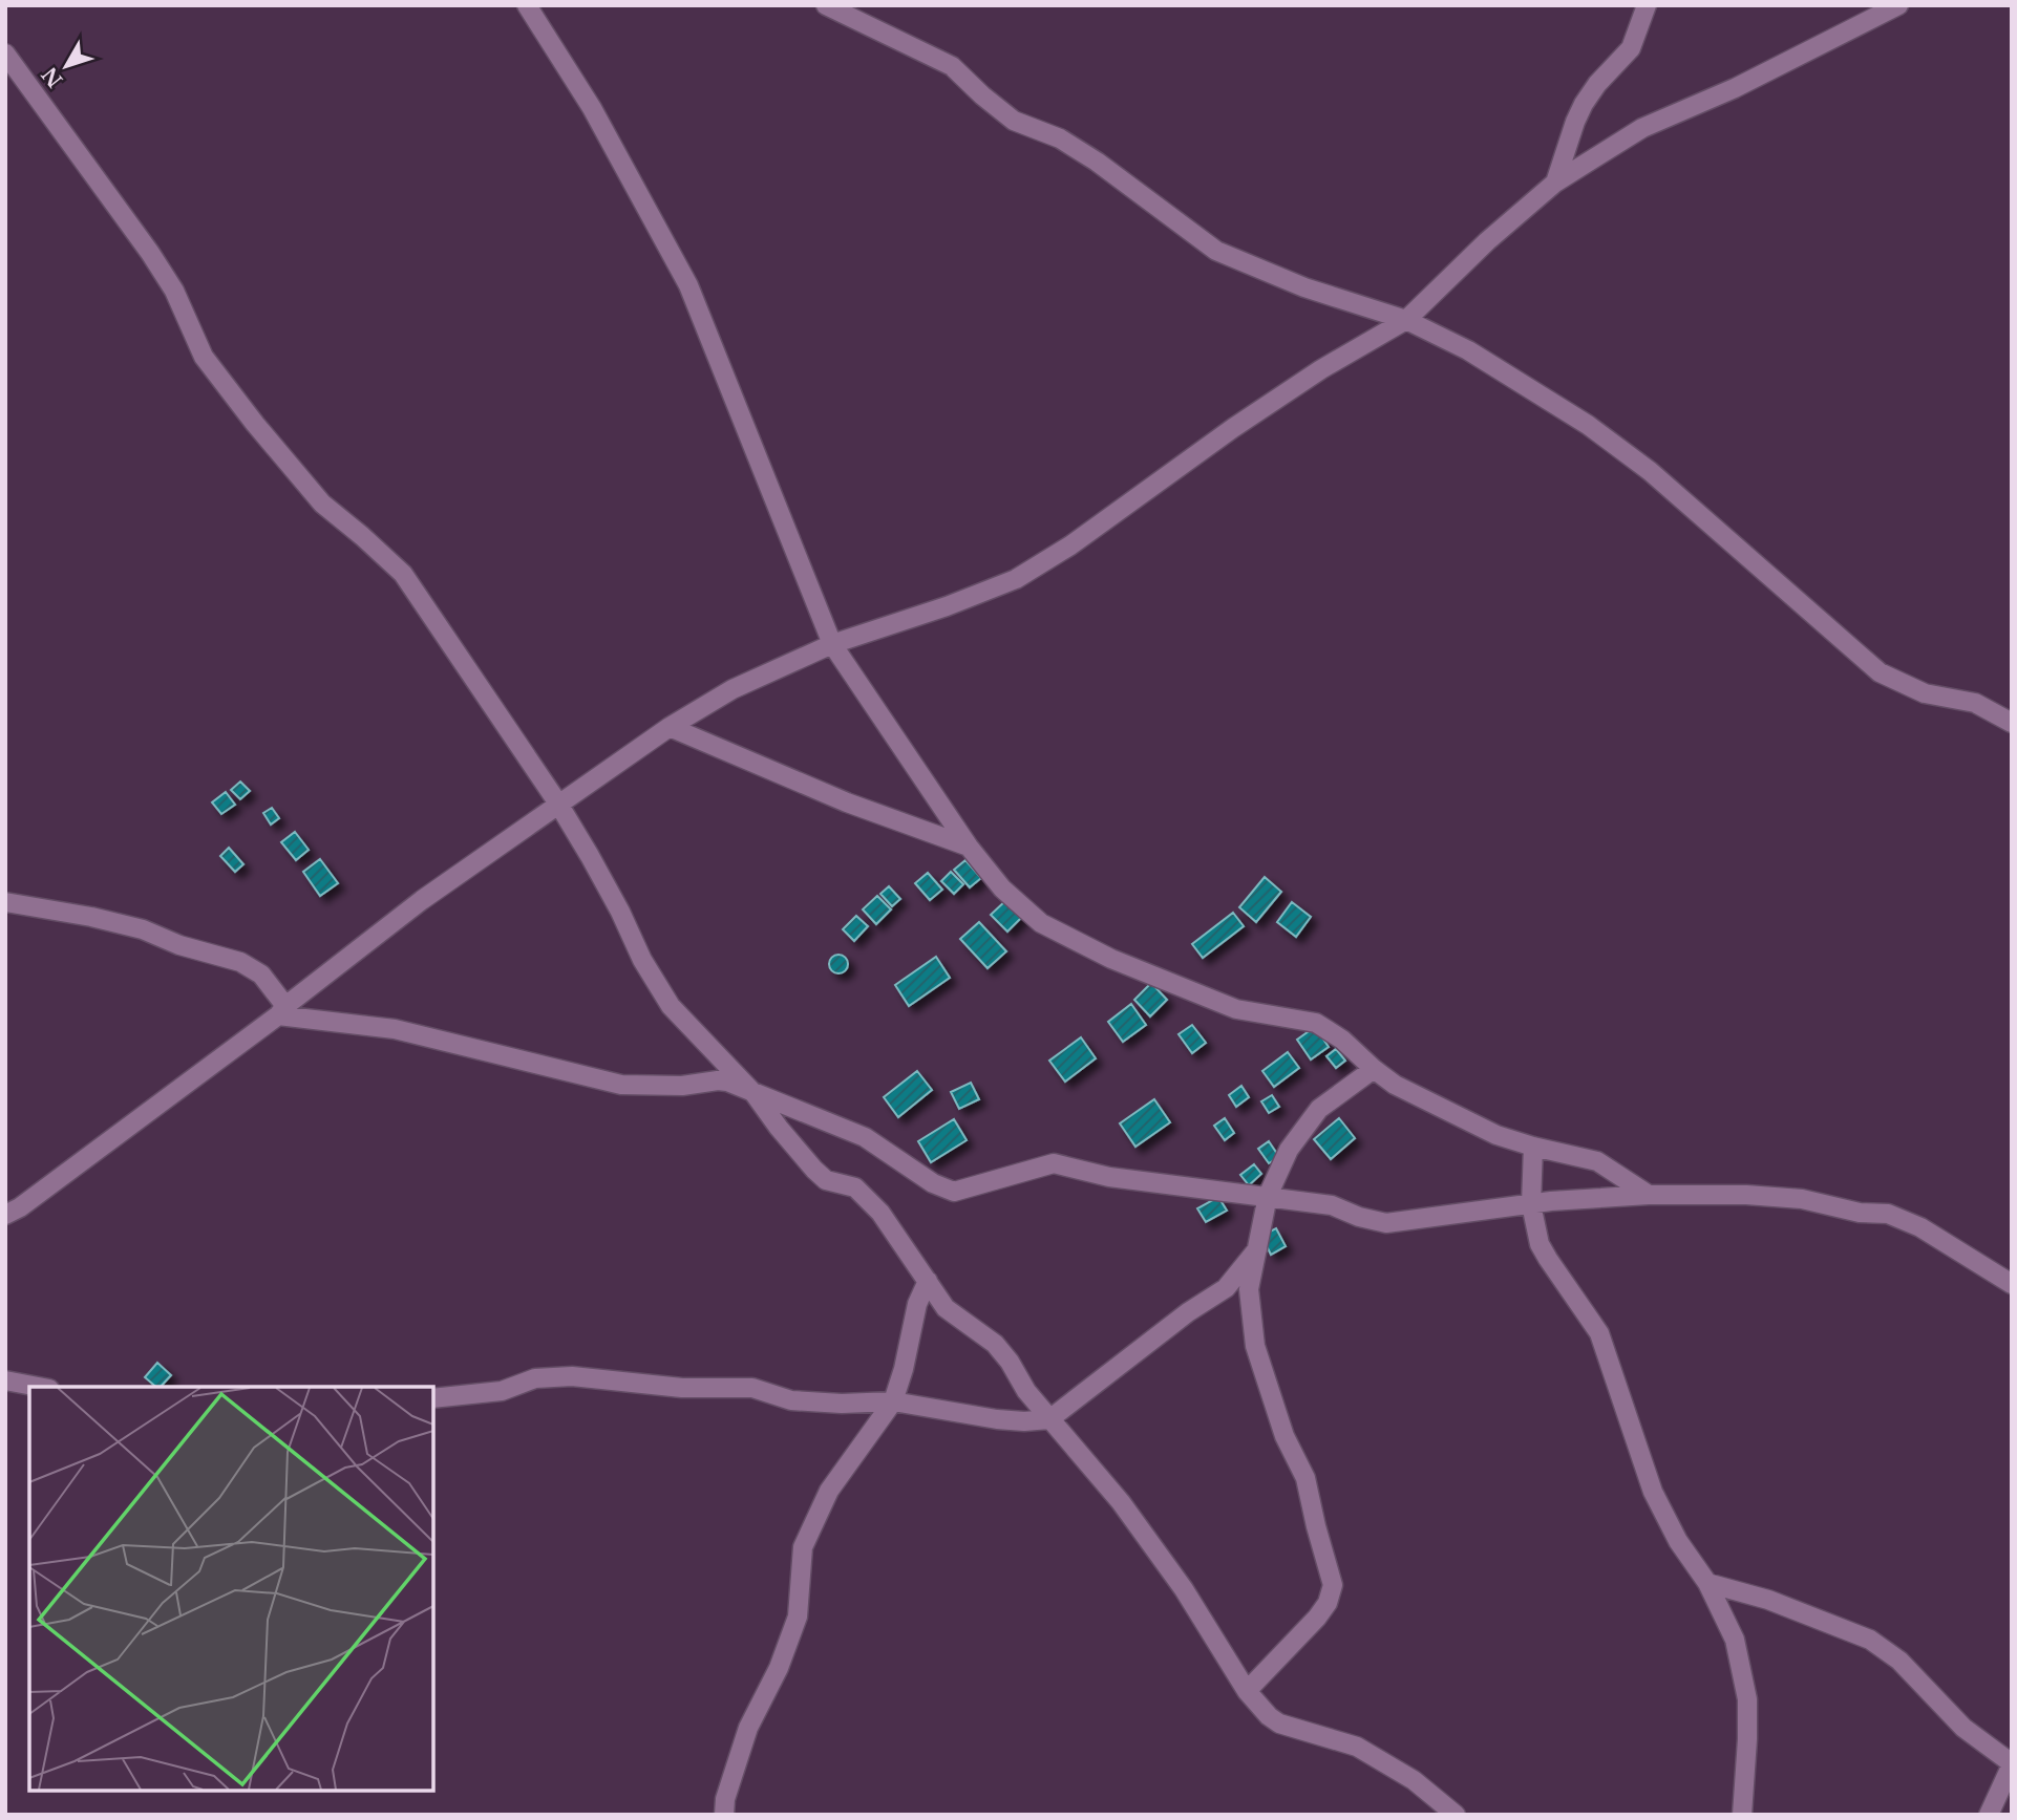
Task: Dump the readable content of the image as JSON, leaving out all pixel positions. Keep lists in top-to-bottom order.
{
  "north": "bottom left"
}
